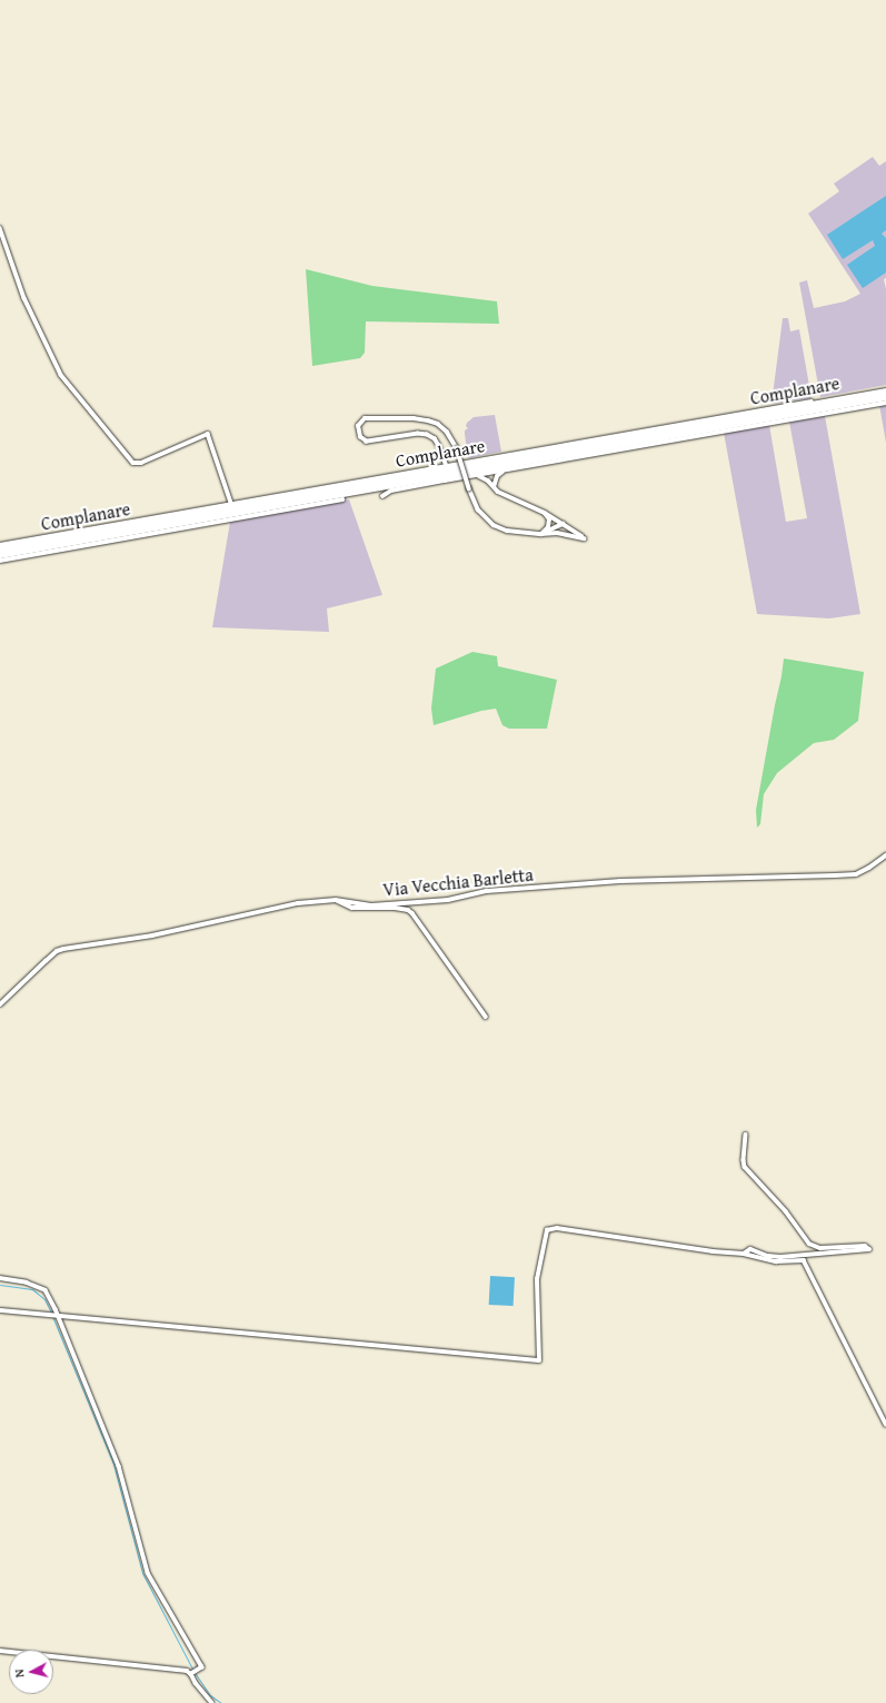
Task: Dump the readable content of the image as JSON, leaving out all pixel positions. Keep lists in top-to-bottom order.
{
  "streets": {
    "street": ["Complanare", "Via Vecchia Barletta"]
  },
  "north": "left"
}
